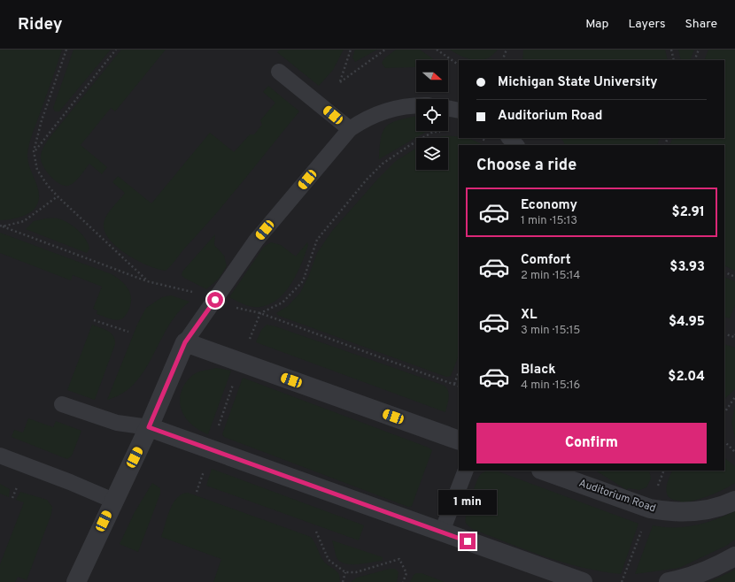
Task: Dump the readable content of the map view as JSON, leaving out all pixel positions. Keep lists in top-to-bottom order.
{
  "streets": {
    "street": ["Auditorium Road"]
  },
  "north": "right",
  "page": {
    "header": "Ridey",
    "nav": ["Map", "Layers", "Share"],
    "banner": ["Michigan State University", "Auditorium Road"],
    "heading": "Choose a ride",
    "list": [
      {
        "name": "Economy",
        "note": "1 min · 15:13",
        "value": "$2.91"
      },
      {
        "name": "Comfort",
        "note": "2 min · 15:14",
        "value": "$3.93"
      },
      {
        "name": "XL",
        "note": "3 min · 15:15",
        "value": "$4.95"
      },
      {
        "name": "Black",
        "note": "4 min · 15:16",
        "value": "$2.04"
      }
    ],
    "buttons": "Confirm",
    "bubble": "1 min"
  }
}
